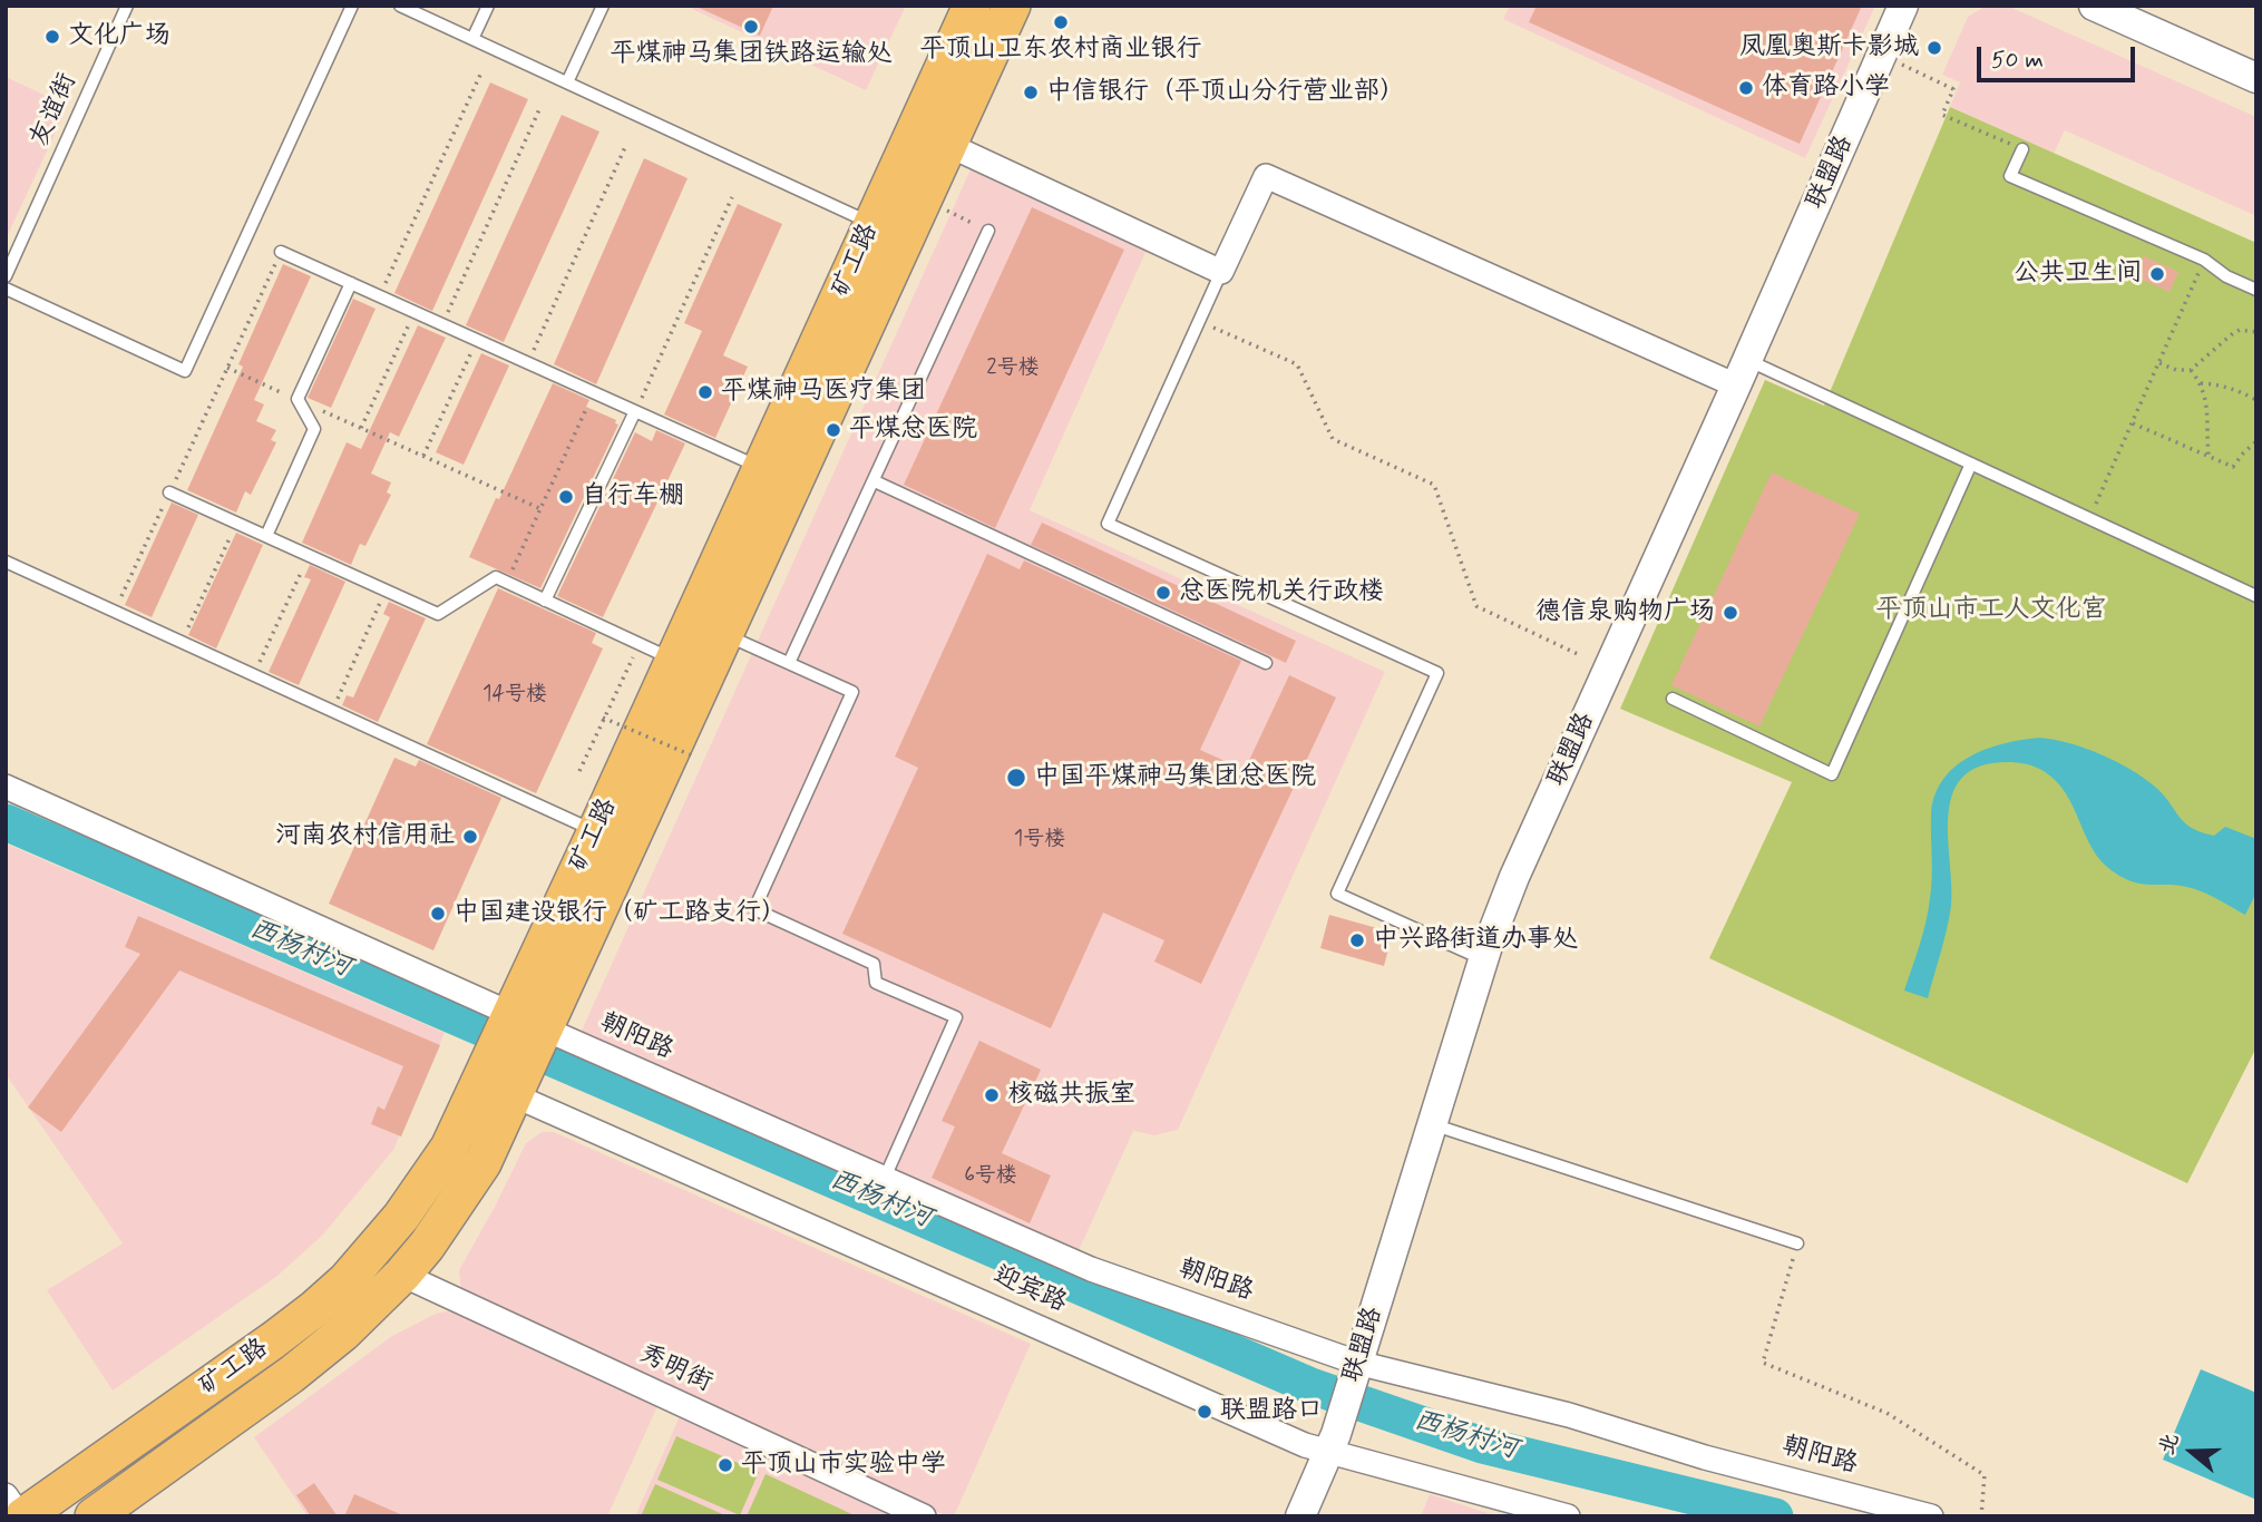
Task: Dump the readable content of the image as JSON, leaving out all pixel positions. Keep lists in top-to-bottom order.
{
  "streets": {
    "main road": ["矿工路"],
    "street": [
      "联盟路",
      "朝阳路",
      "迎宾路",
      "秀明街"
    ],
    "lane": ["友谊街"]
  },
  "crossings": [
    ["联盟路", "朝阳路"],
    ["联盟路", "迎宾路"],
    ["矿工路", "朝阳路"],
    ["矿工路", "迎宾路"],
    ["矿工路", "秀明街"]
  ],
  "water": ["西杨村河"],
  "parks": ["平顶山市工人文化宫"],
  "places": [
    "平顶山卫东农村商业银行",
    "平煤神马集团铁路运输处",
    "文化广场",
    "凤凰奥斯卡影城",
    "体育路小学",
    "中信银行（平顶山分行营业部）",
    "公共卫生间",
    "平煤神马医疗集团",
    "平煤总医院",
    "自行车棚",
    "总医院机关行政楼",
    "德信泉购物广场",
    "中国平煤神马集团总医院",
    "河南农村信用社",
    "中国建设银行（矿工路支行）",
    "中兴路街道办事处",
    "核磁共振室",
    "联盟路口",
    "平顶山市实验中学"
  ],
  "house_numbers": [
    "2号楼",
    "14号楼",
    "1号楼",
    "6号楼"
  ],
  "scale_bar": "50 m",
  "north": "left"
}
